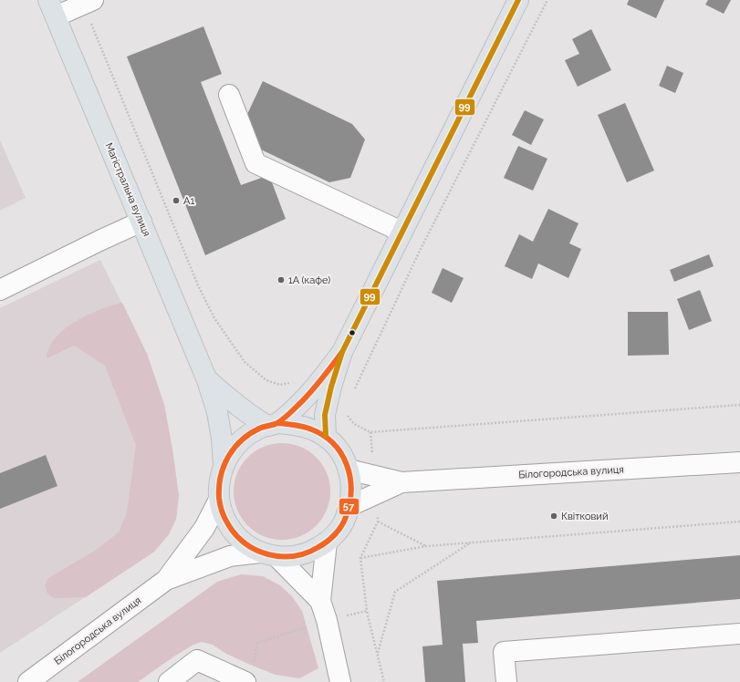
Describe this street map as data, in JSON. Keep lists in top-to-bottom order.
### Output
{
  "streets": {
    "main road": ["Магістральна вулиця"],
    "street": ["Білогородська вулиця"]
  },
  "places": ["А1", "1А (кафе)", "Квітковий"],
  "lines": ["transit line 99", "transit line 57"]
}
